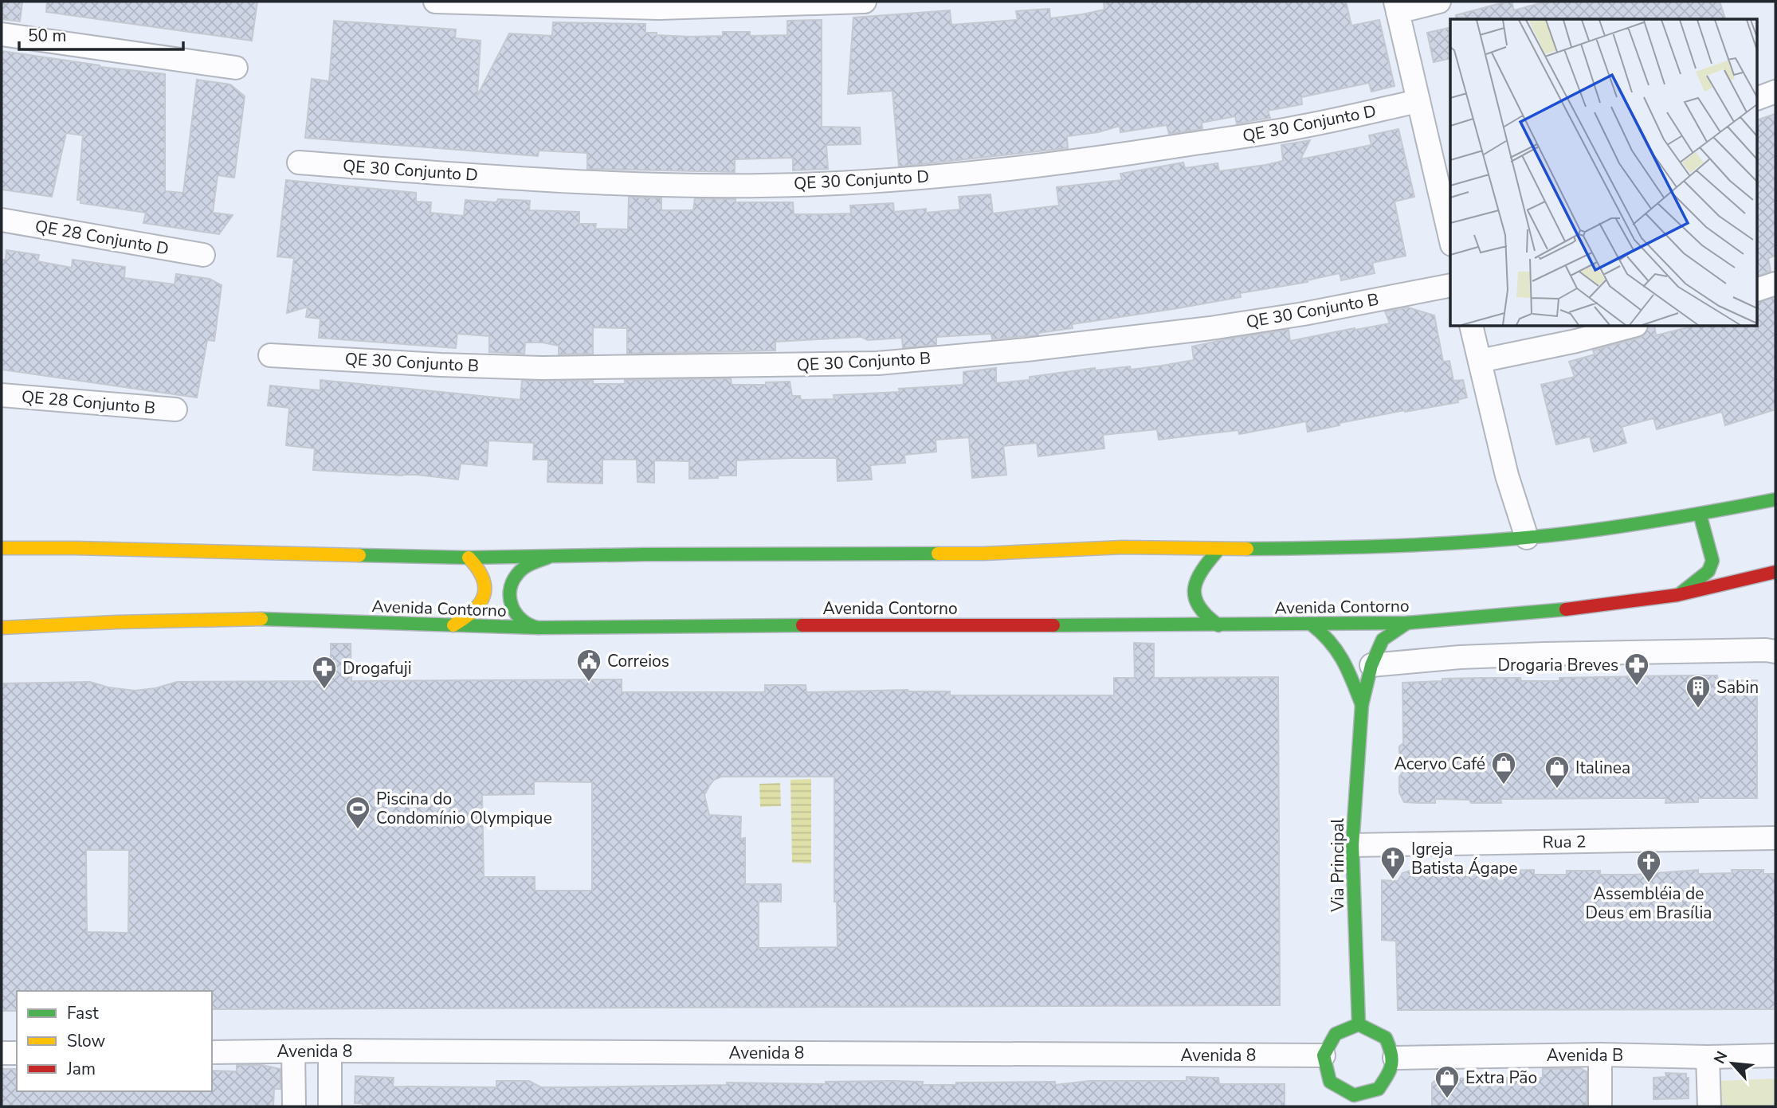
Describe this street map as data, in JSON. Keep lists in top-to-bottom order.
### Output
{
  "streets": {
    "main road": ["Avenida Contorno", "Via Principal"],
    "street": [
      "QE 30 Conjunto D",
      "QE 28 Conjunto D",
      "QE 30 Conjunto B",
      "QE 28 Conjunto B",
      "Rua 2",
      "Avenida 8",
      "Avenida B"
    ]
  },
  "crossings": [
    ["Avenida Contorno", "Via Principal"],
    ["Rua 2", "Via Principal"],
    ["Via Principal", "Avenida 8"],
    ["Via Principal", "Avenida B"],
    ["Avenida 8", "Avenida B"]
  ],
  "places": {
    "public building": ["Correios"],
    "pharmacy": ["Drogaria Breves", "Drogafuji"],
    "building": ["Sabin"],
    "shop": ["Acervo Café", "Italinea", "Extra Pão"],
    "sports": ["Piscina do Condomínio Olympique"],
    "church": ["Igreja Batista Ágape", "Assembléia de Deus em Brasília"]
  },
  "legend": ["Fast", "Slow", "Jam"],
  "scale_bar": "50 m",
  "north": "top left"
}
